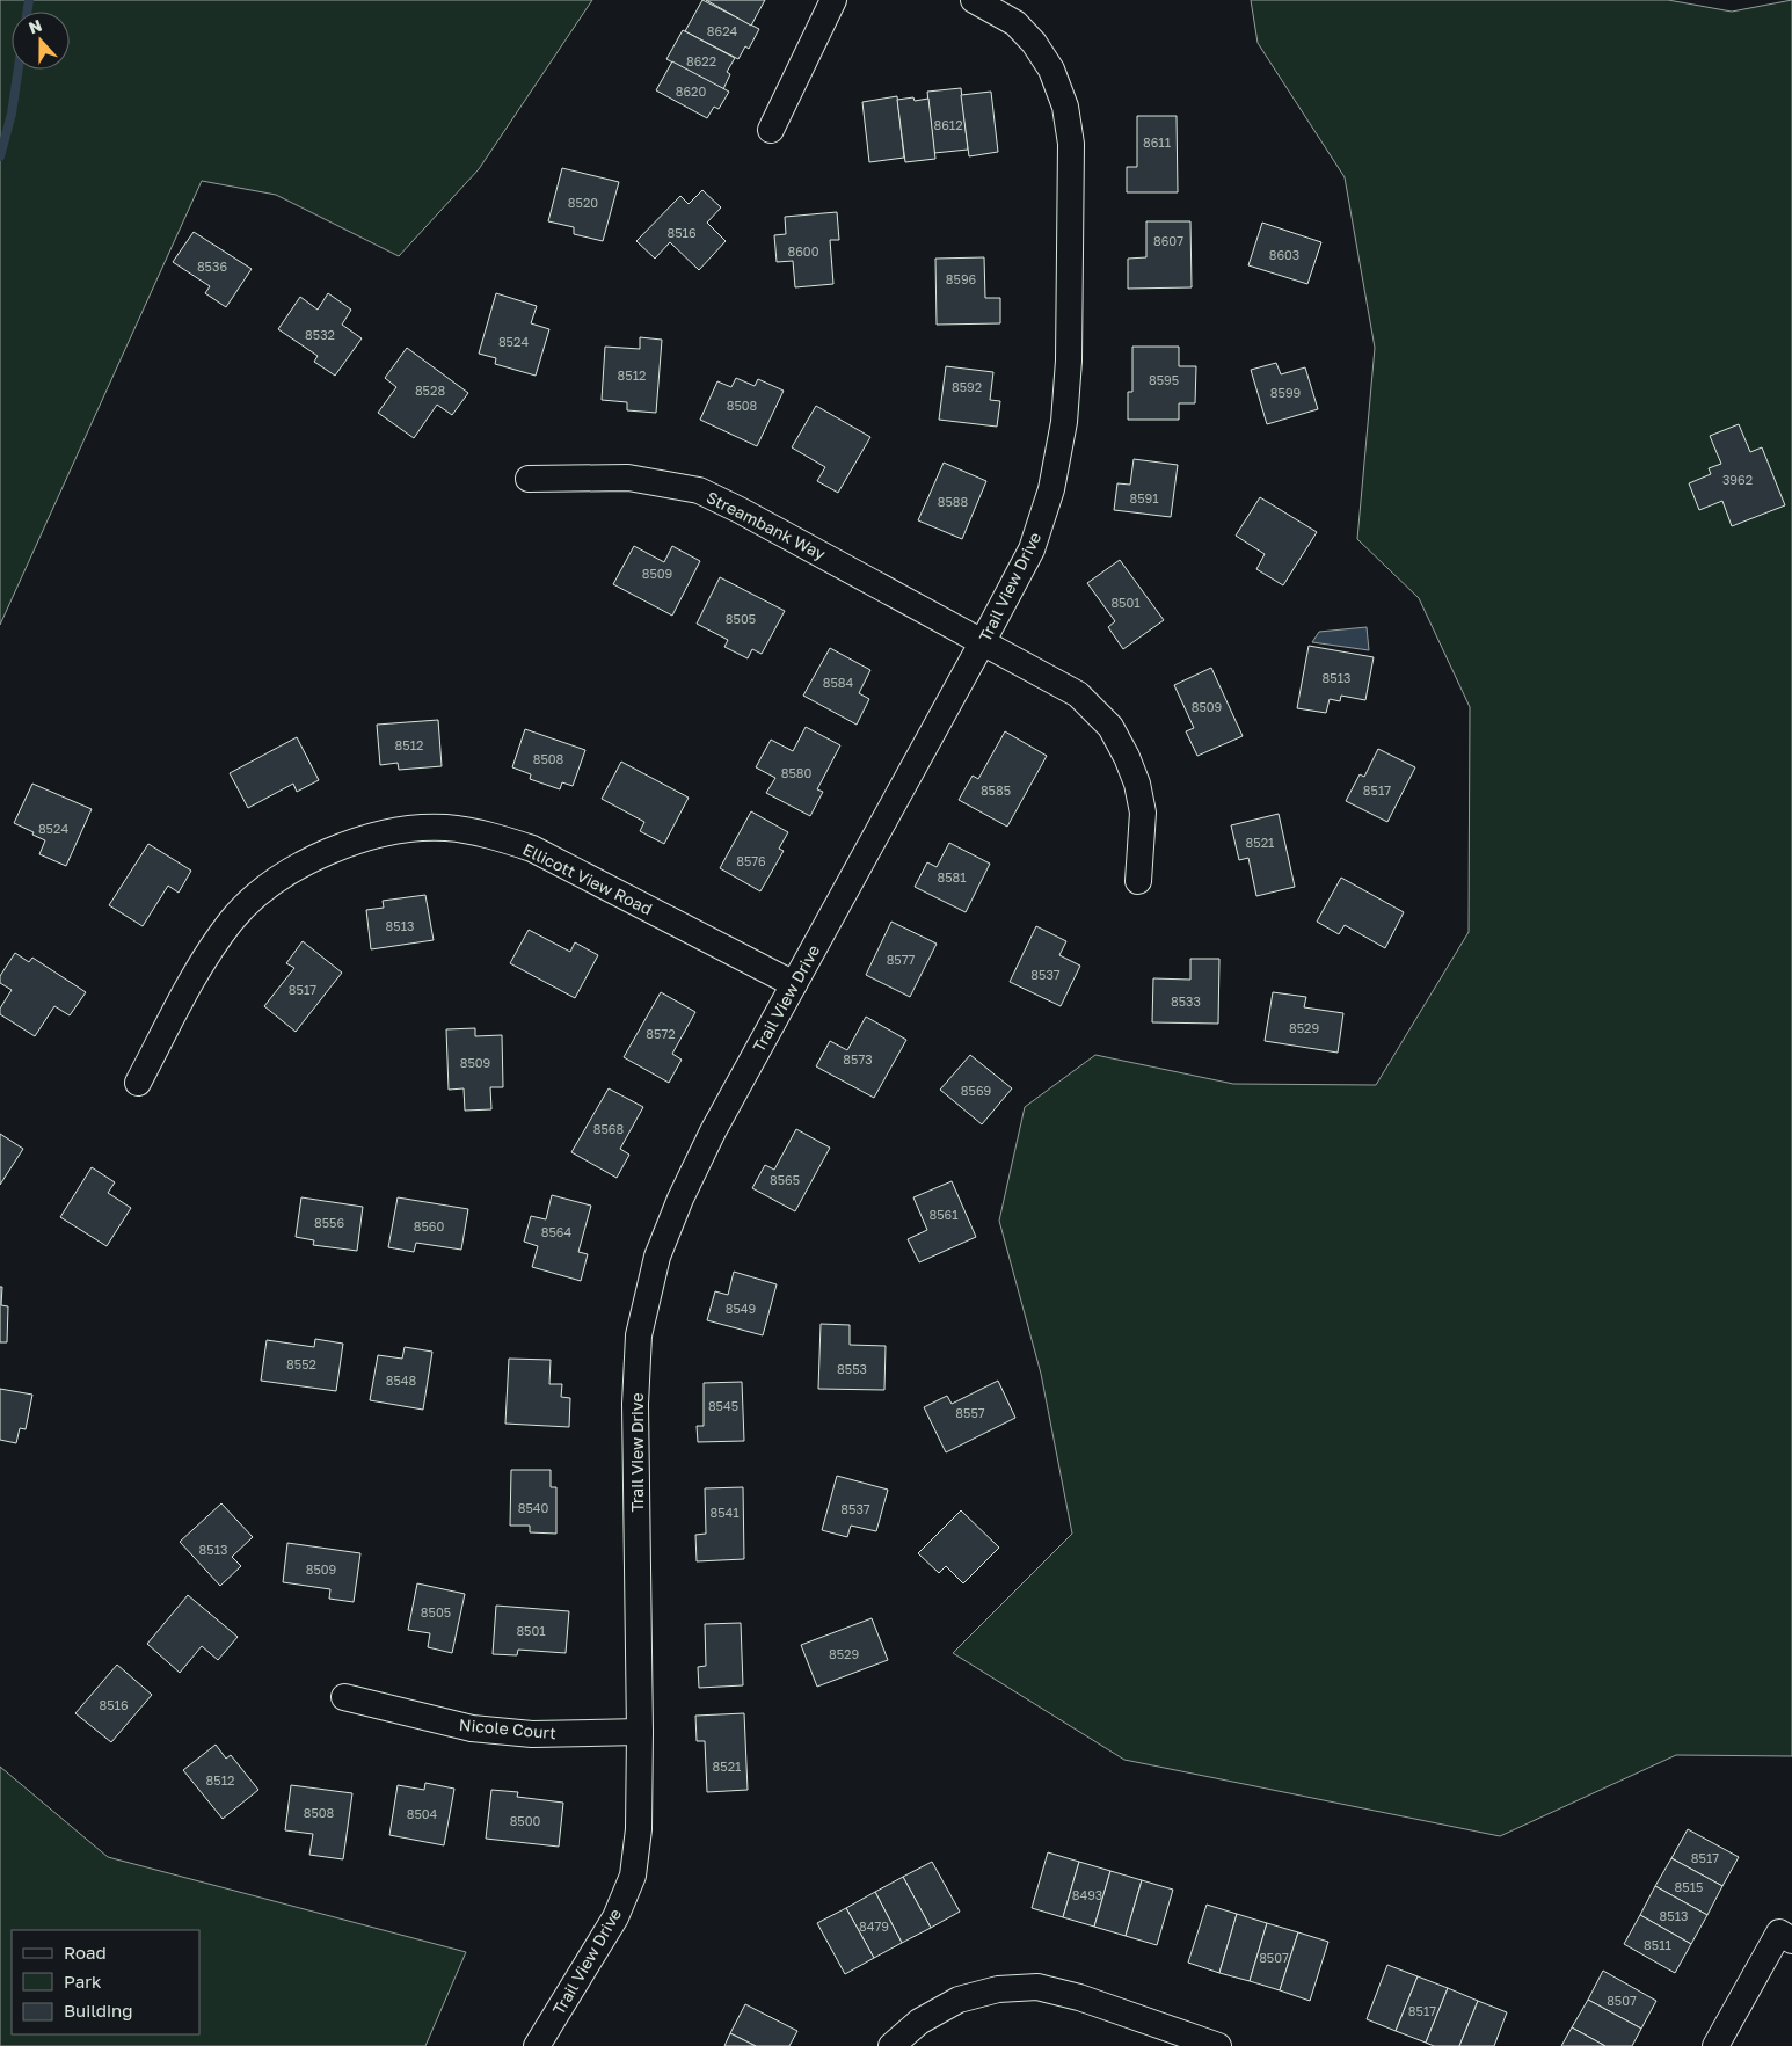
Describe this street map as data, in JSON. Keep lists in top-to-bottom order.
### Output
{
  "streets": {
    "street": [
      "Streambank Way",
      "Trail View Drive",
      "Ellicott View Road",
      "Nicole Court"
    ]
  },
  "crossings": [
    ["Streambank Way", "Trail View Drive"],
    ["Trail View Drive", "Ellicott View Road"],
    ["Trail View Drive", "Nicole Court"]
  ],
  "house_numbers": [
    "8624",
    "8622",
    "8620",
    "8612",
    "8611",
    "8520",
    "8516",
    "8607",
    "8600",
    "8603",
    "8536",
    "8596",
    "8532",
    "8524",
    "8512",
    "8595",
    "8592",
    "8528",
    "8599",
    "8508",
    "3962",
    "8591",
    "8588",
    "8509",
    "8501",
    "8505",
    "8513",
    "8584",
    "8509",
    "8512",
    "8508",
    "8580",
    "8585",
    "8517",
    "8524",
    "8521",
    "8576",
    "8581",
    "8513",
    "8577",
    "8537",
    "8517",
    "8533",
    "8529",
    "8572",
    "8573",
    "8509",
    "8569",
    "8568",
    "8565",
    "8561",
    "8556",
    "8560",
    "8564",
    "8549",
    "8552",
    "8553",
    "8548",
    "8545",
    "8557",
    "8540",
    "8537",
    "8541",
    "8513",
    "8509",
    "8505",
    "8501",
    "8529",
    "8516",
    "8521",
    "8512",
    "8508",
    "8504",
    "8500",
    "8517",
    "8515",
    "8493",
    "8513",
    "8479",
    "8511",
    "8507",
    "8507",
    "8517"
  ],
  "legend": ["Road", "Park", "Building"],
  "north": "top"
}
